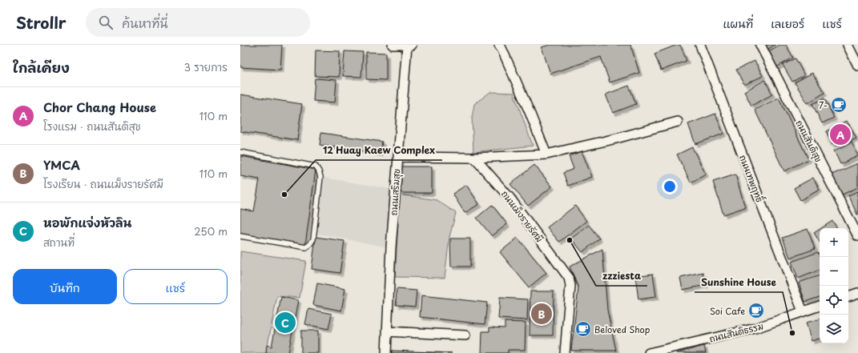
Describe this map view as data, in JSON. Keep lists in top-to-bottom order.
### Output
{
  "streets": {
    "street": [
      "ถนนสันติสุข",
      "ถนนเทพฤทธิ์",
      "ถนนเสริมสุข",
      "ถนนเม็งรายรัศมี",
      "ถนนสันติธรรม"
    ]
  },
  "crossings": [
    ["ถนนเทพฤทธิ์", "ถนนสันติธรรม"]
  ],
  "places": {
    "cafe": ["7-", "Soi Cafe", "Beloved Shop"],
    "other": ["12 Huay Kaew Complex", "zzziesta", "Sunshine House"]
  },
  "page": {
    "header": "Strollr",
    "search": "ค้นหาที่นี่",
    "nav": ["แผนที่", "เลเยอร์", "แชร์"],
    "heading": ["ใกล้เคียง", "3 รายการ"],
    "list": [
      {
        "mark": "A",
        "name": "Chor Chang House",
        "note": "โรงแรม · ถนนสันติสุข",
        "value": "110 m"
      },
      {
        "mark": "B",
        "name": "YMCA",
        "note": "โรงเรียน · ถนนเม็งรายรัศมี",
        "value": "110 m"
      },
      {
        "mark": "C",
        "name": "หอพักแจ่งหัวลิน",
        "note": "สถานที่",
        "value": "250 m"
      }
    ],
    "pins": ["A", "B", "C"],
    "map_buttons": ["+", "−"],
    "buttons": ["บันทึก", "แชร์"]
  }
}
